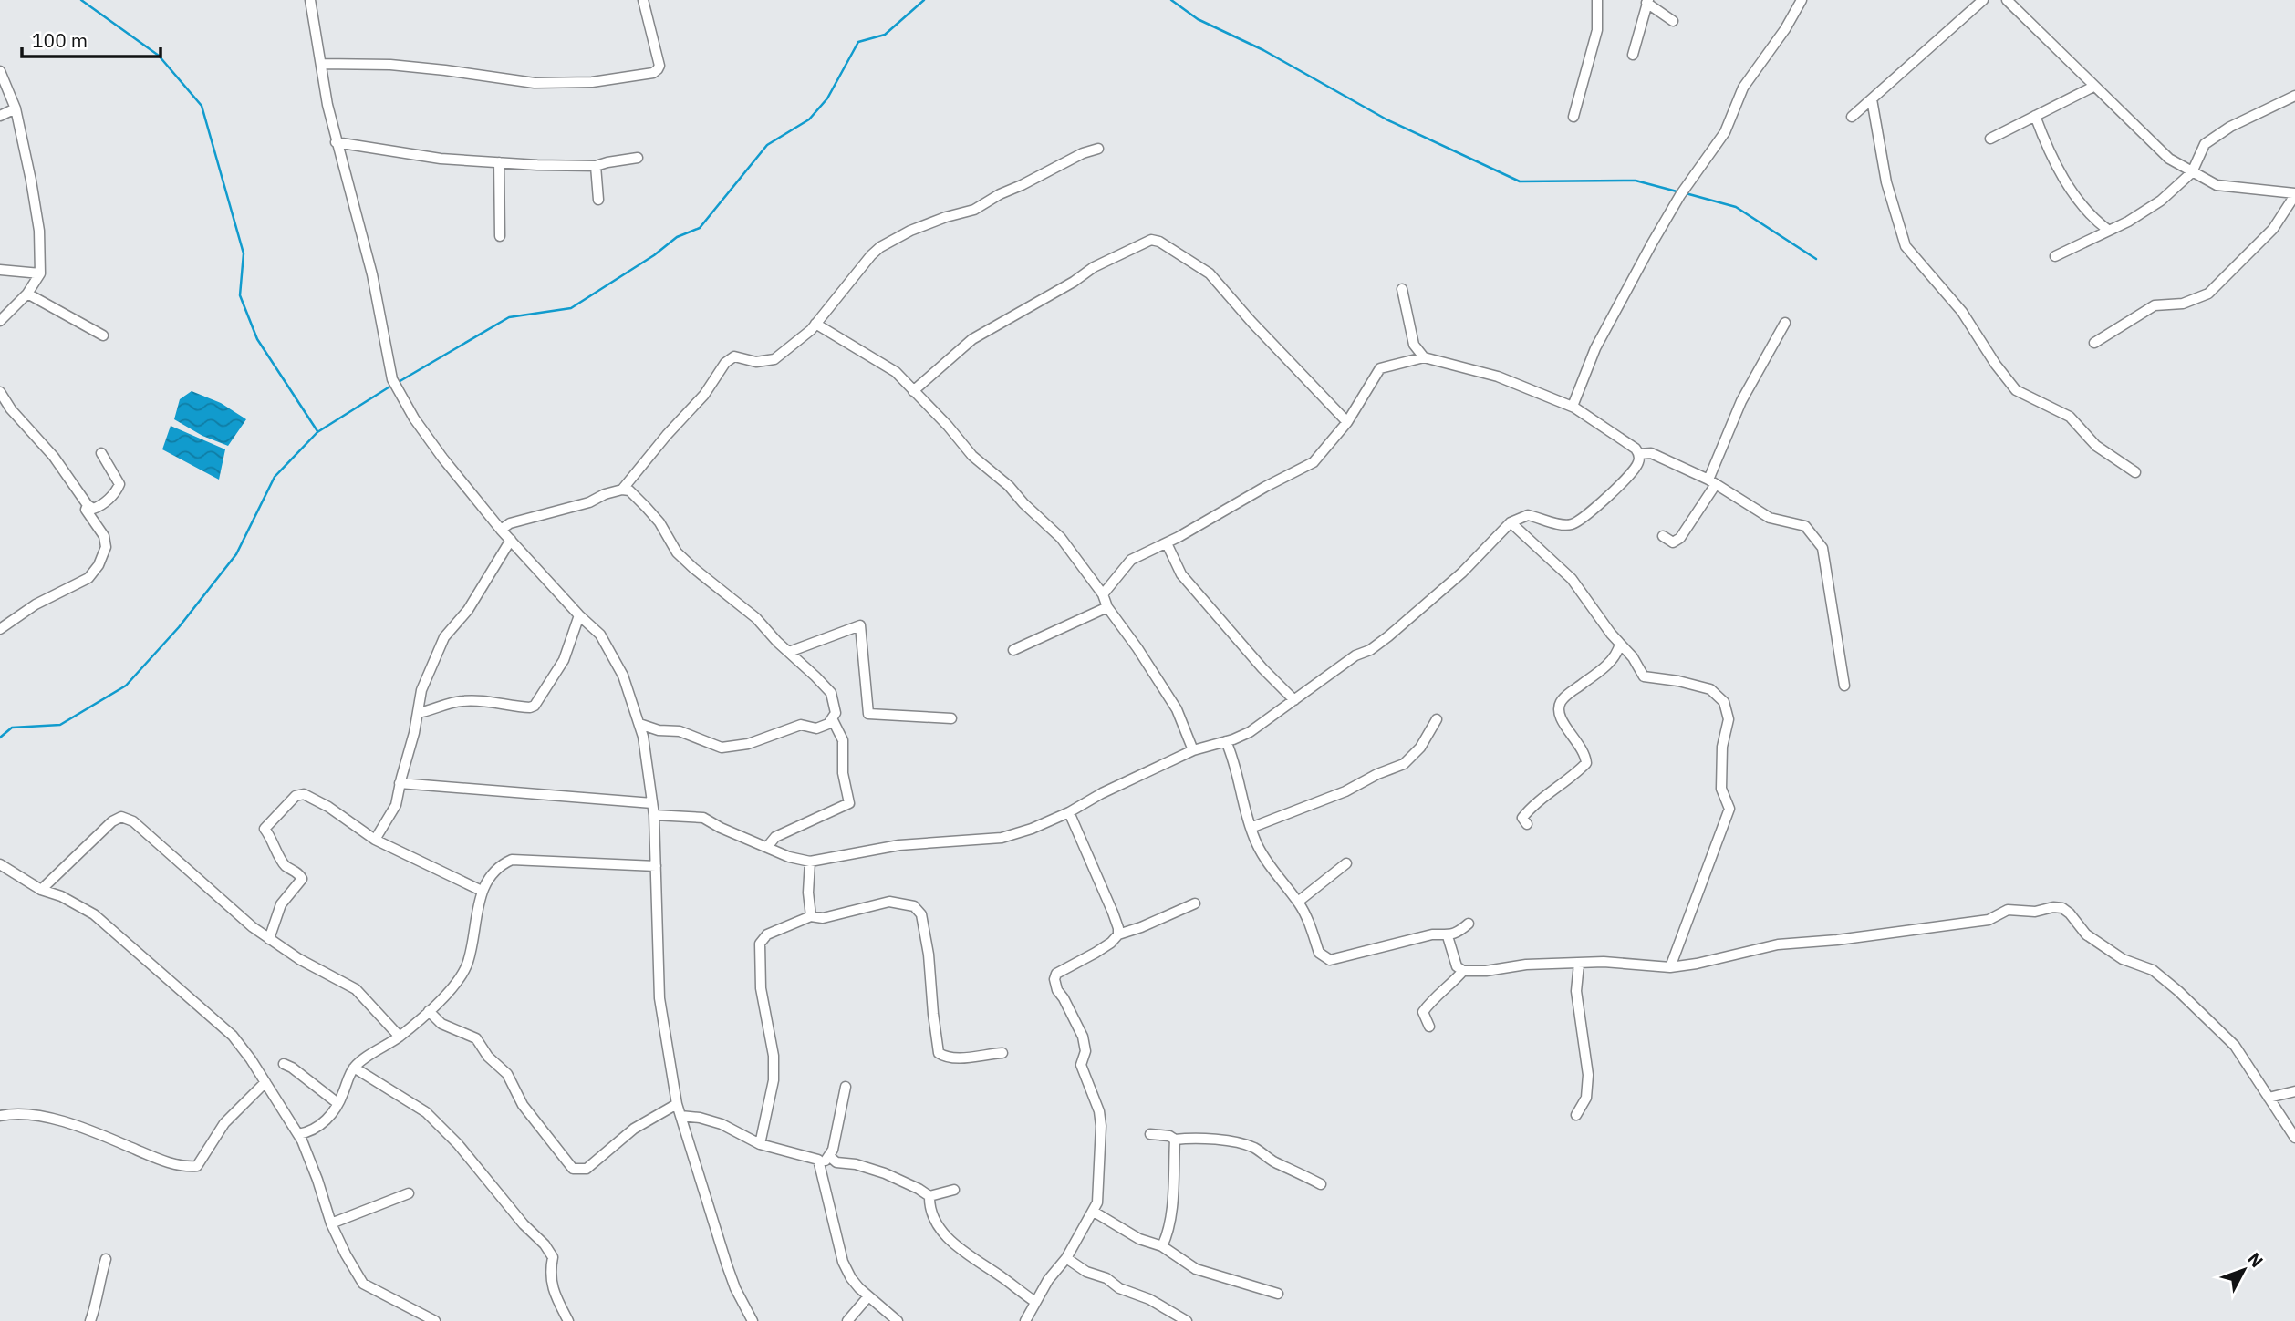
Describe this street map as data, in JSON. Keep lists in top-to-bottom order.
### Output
{
  "scale_bar": "100 m",
  "north": "top right"
}
